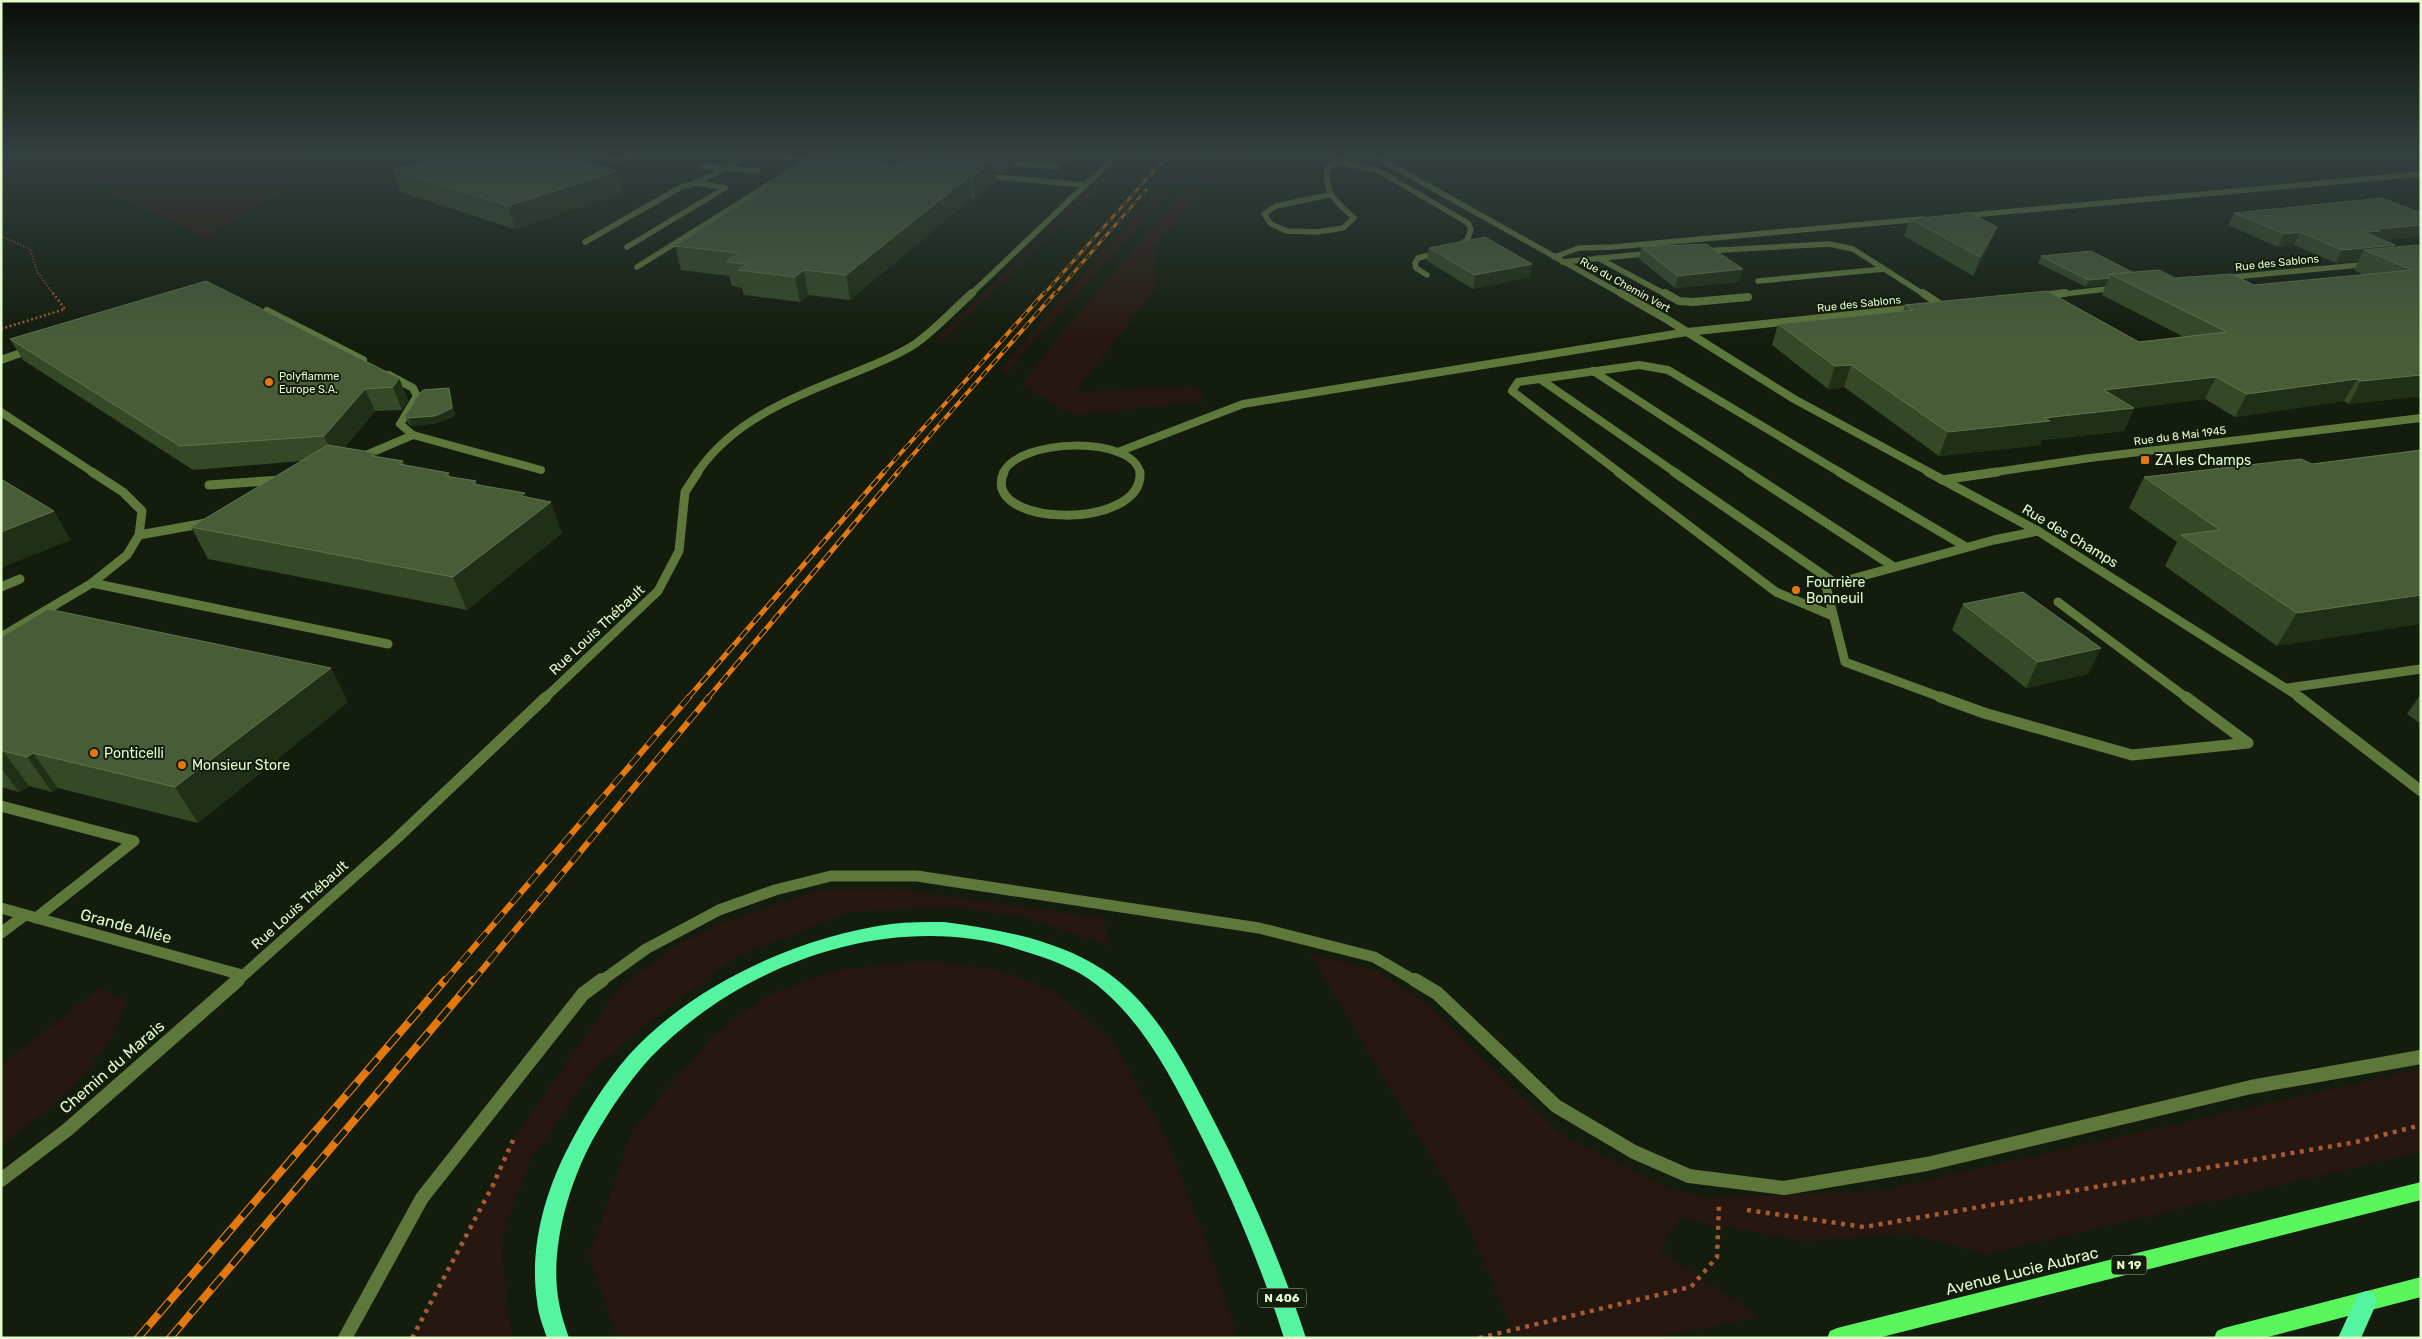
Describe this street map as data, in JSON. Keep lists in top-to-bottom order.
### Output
{
  "streets": {
    "highway": ["N 406"],
    "main road": ["N 19", "Avenue Lucie Aubrac"],
    "street": [
      "Rue des Sablons",
      "Rue du Chemin Vert",
      "Rue du 8 Mai 1945",
      "Rue des Champs",
      "Rue Louis Thébault",
      "Grande Allée",
      "Chemin du Marais"
    ]
  },
  "crossings": [
    ["Rue des Sablons", "Rue du Chemin Vert"],
    ["Rue des Sablons", "Rue des Champs"],
    ["Rue du Chemin Vert", "Rue des Champs"],
    ["Rue du 8 Mai 1945", "Rue des Champs"],
    ["Rue Louis Thébault", "Grande Allée"],
    ["Rue Louis Thébault", "Chemin du Marais"],
    ["Grande Allée", "Chemin du Marais"]
  ],
  "places": {
    "other": [
      "Polyflamme Europe S.A.",
      "Fourrière Bonneuil",
      "Ponticelli",
      "Monsieur Store"
    ],
    "transit": ["ZA les Champs"]
  }
}
